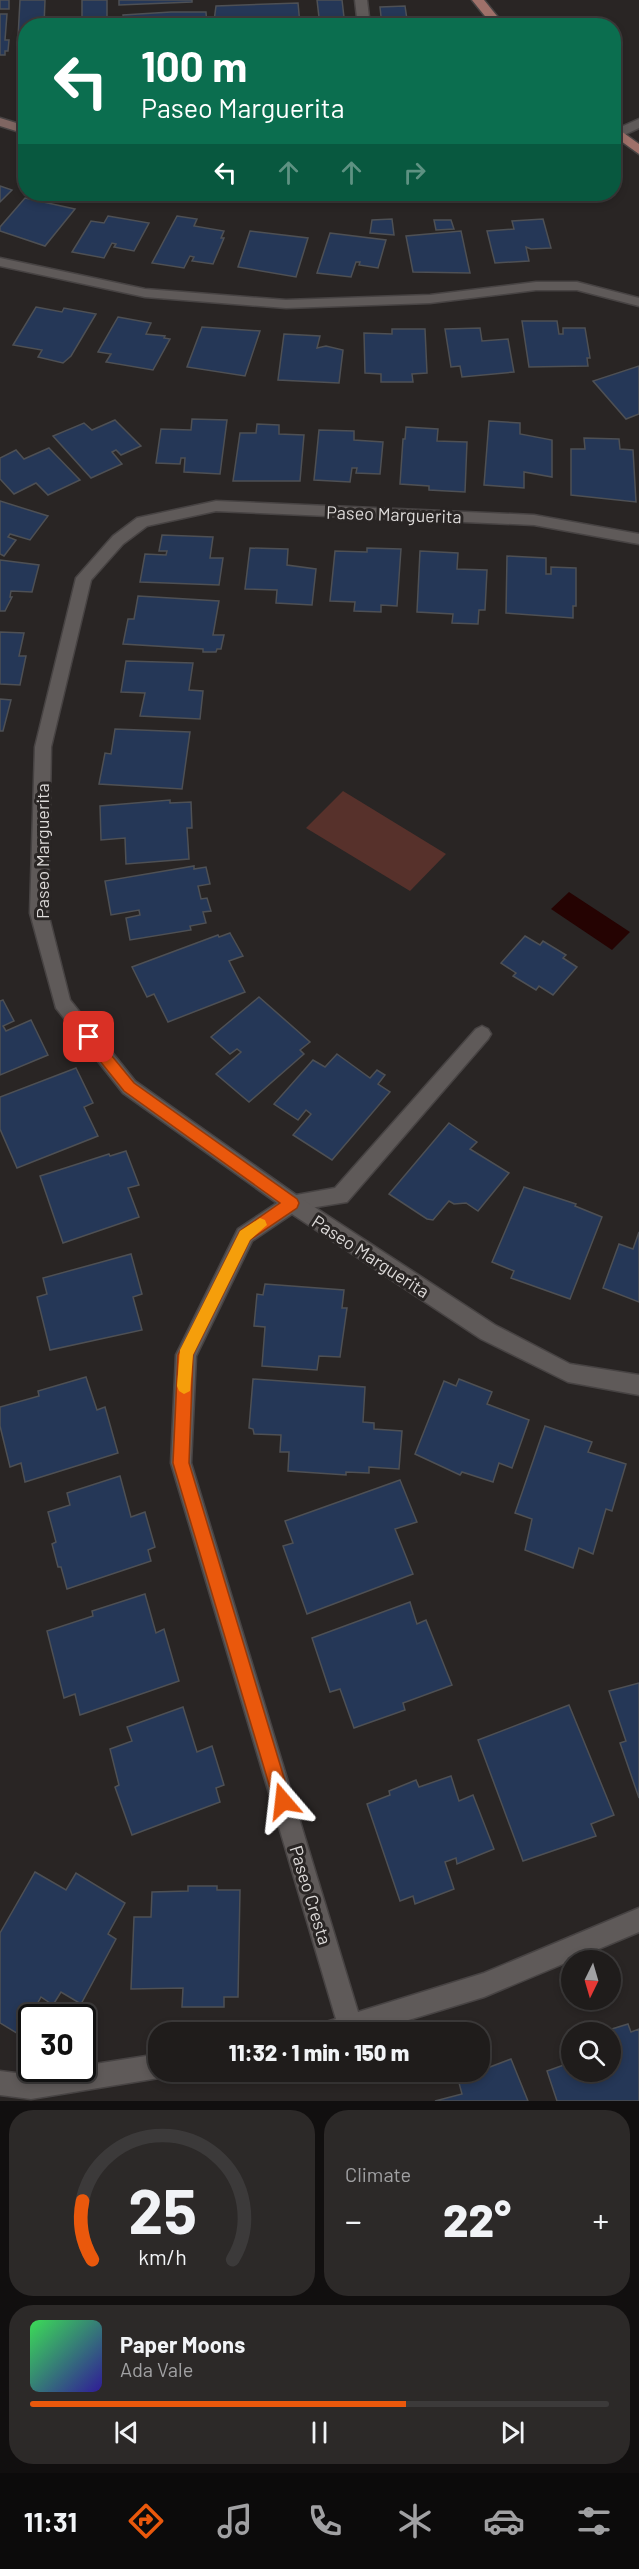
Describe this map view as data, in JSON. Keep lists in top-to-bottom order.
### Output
{
  "streets": {
    "street": ["Paseo Marguerita", "Paseo Cresta"]
  },
  "crossings": [
    ["Paseo Marguerita", "Paseo Cresta"]
  ],
  "north": "bottom",
  "page": {
    "turn": ["100 m", "Paseo Marguerita"],
    "limit": "30",
    "trip": "11:32 · 1 min · 150 m",
    "tile": "Climate",
    "heat": ["−", "22°", "+"],
    "song": ["Paper Moons", "Ada Vale"],
    "tabs": "11:31",
    "gauge": ["25", "km/h"]
  }
}
